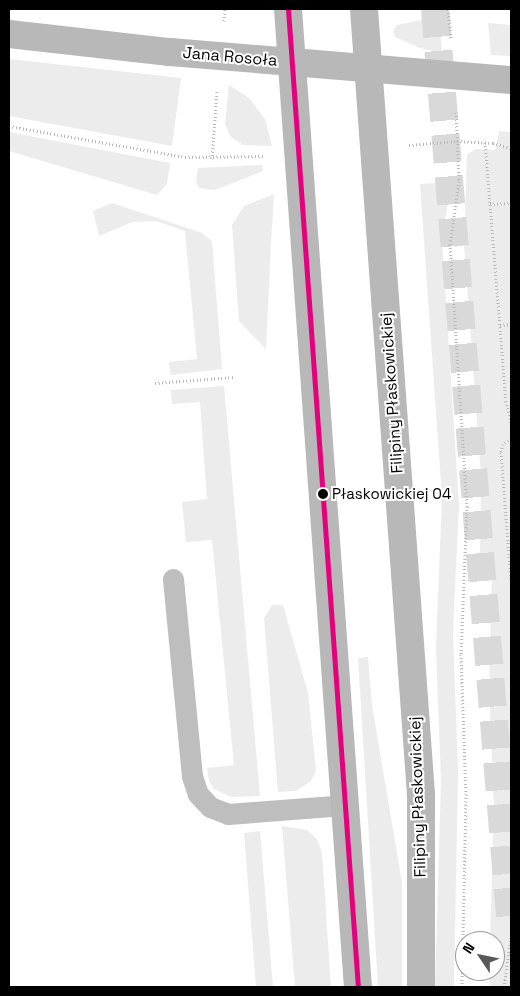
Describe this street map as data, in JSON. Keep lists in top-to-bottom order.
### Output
{
  "streets": {
    "main road": ["Jana Rosoła", "Filipiny Płaskowickiej"]
  },
  "crossings": [
    ["Jana Rosoła", "Filipiny Płaskowickiej"]
  ],
  "places": ["Płaskowickiej 04"],
  "north": "top left"
}
